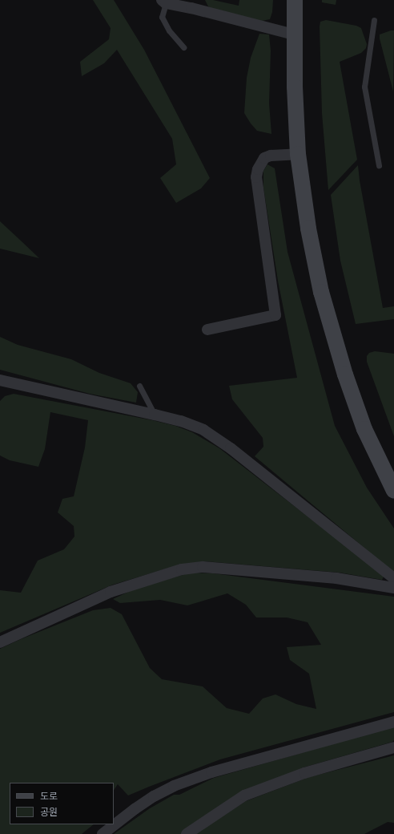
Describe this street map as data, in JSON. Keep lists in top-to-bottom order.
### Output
{
  "legend": ["도로", "공원"]
}
